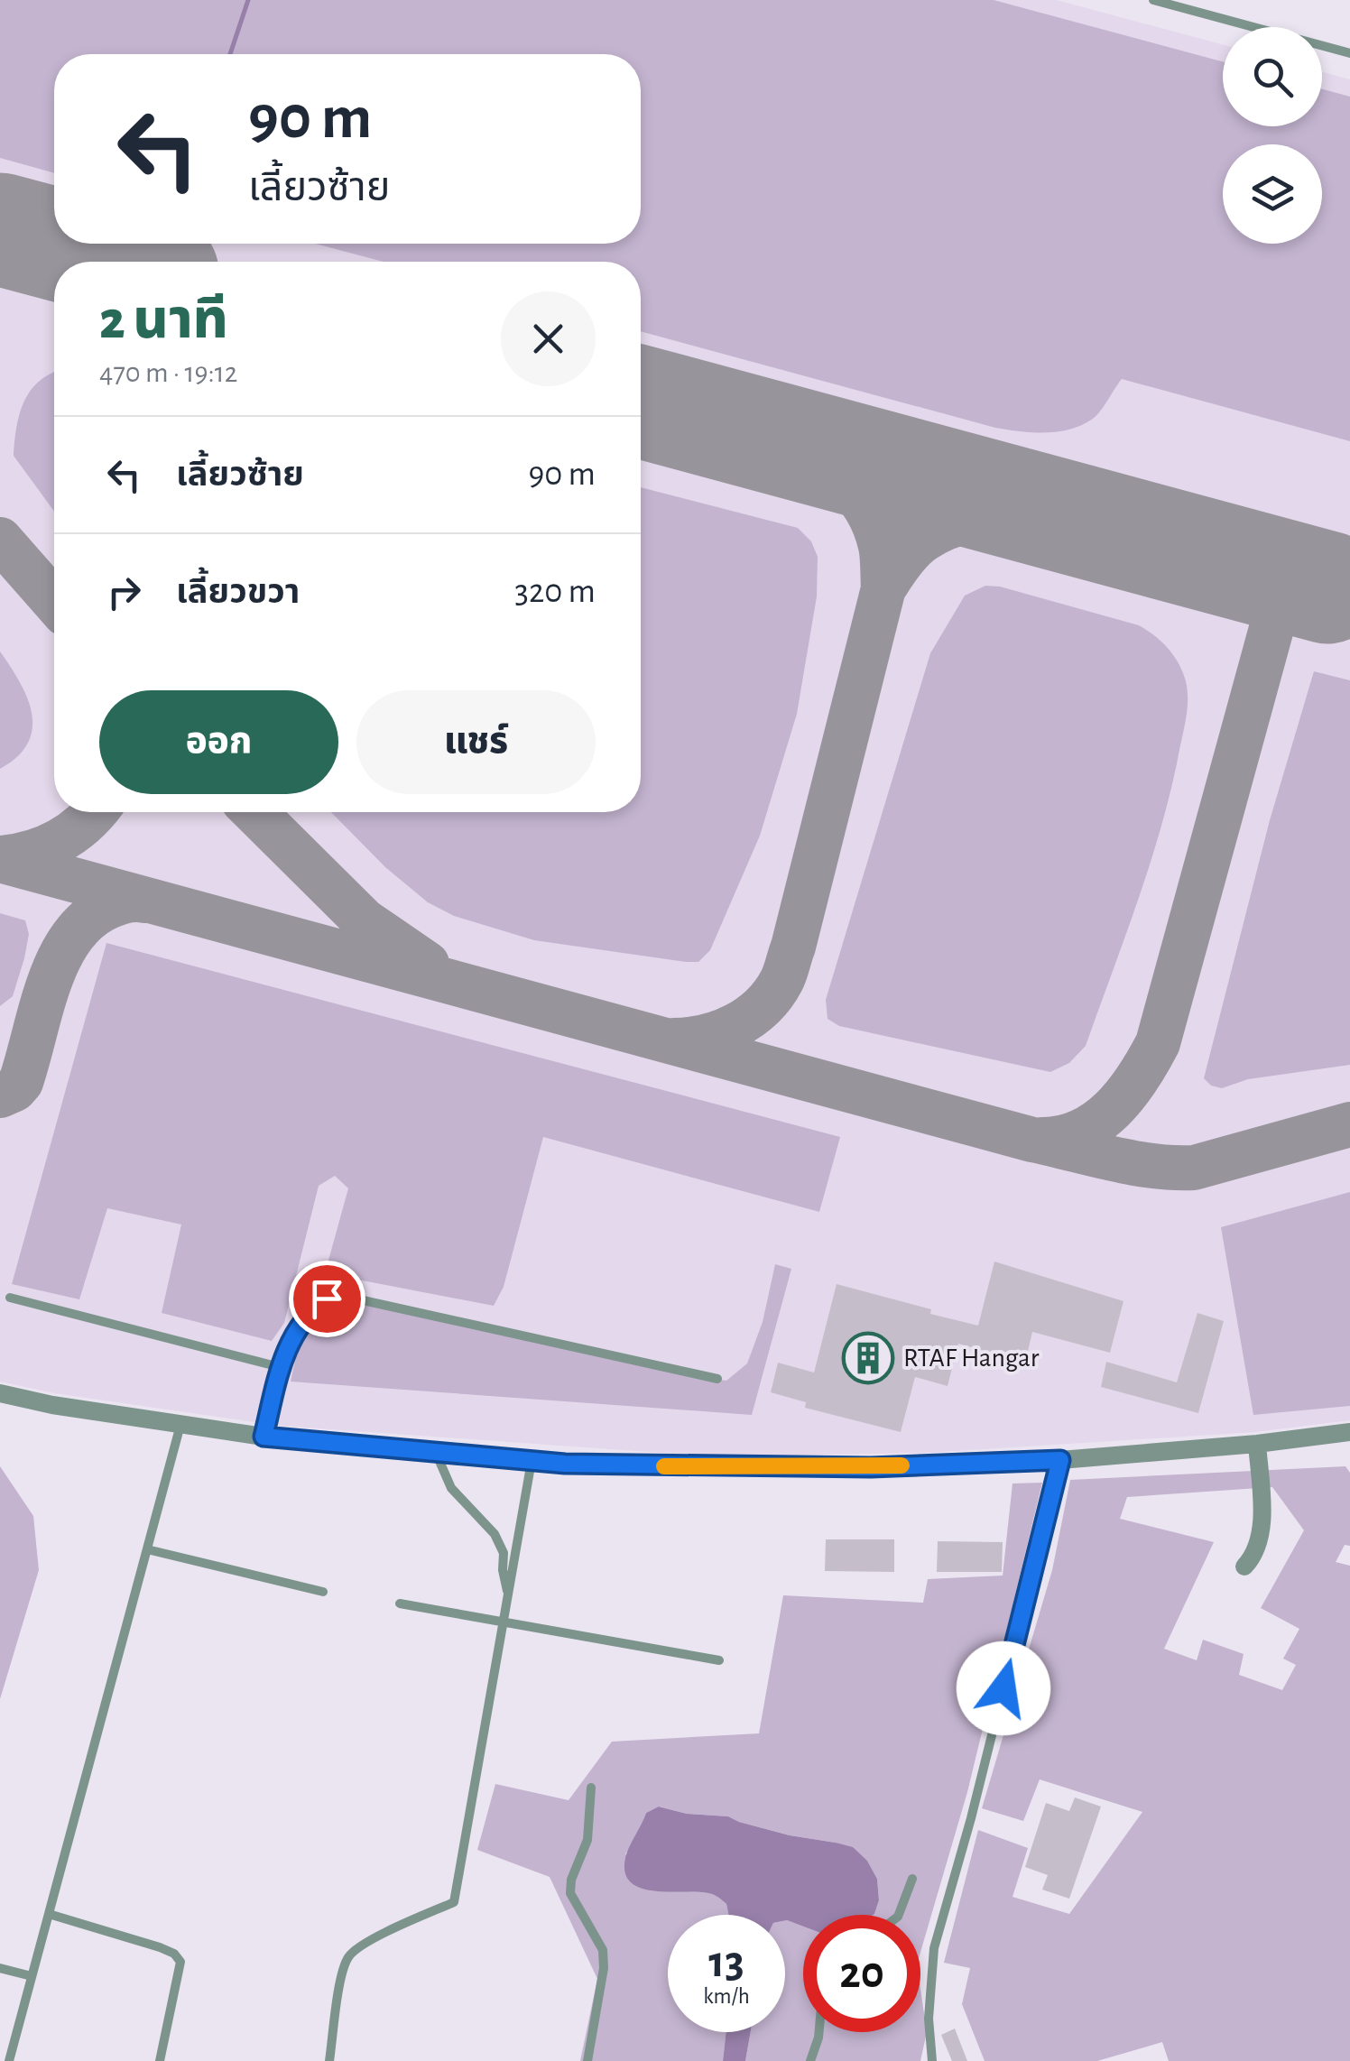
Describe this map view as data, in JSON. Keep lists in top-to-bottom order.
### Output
{
  "places": {
    "building": ["RTAF Hangar"]
  },
  "page": {
    "turn": ["90 m", "เลี้ยวซ้าย"],
    "heading": ["2 นาที", "470 m · 19:12"],
    "list": [
      {
        "name": "เลี้ยวซ้าย",
        "value": "90 m"
      },
      {
        "name": "เลี้ยวขวา",
        "value": "320 m"
      }
    ],
    "buttons": ["ออก", "แชร์"],
    "speed": "13 km/h",
    "limit": "20"
  }
}
